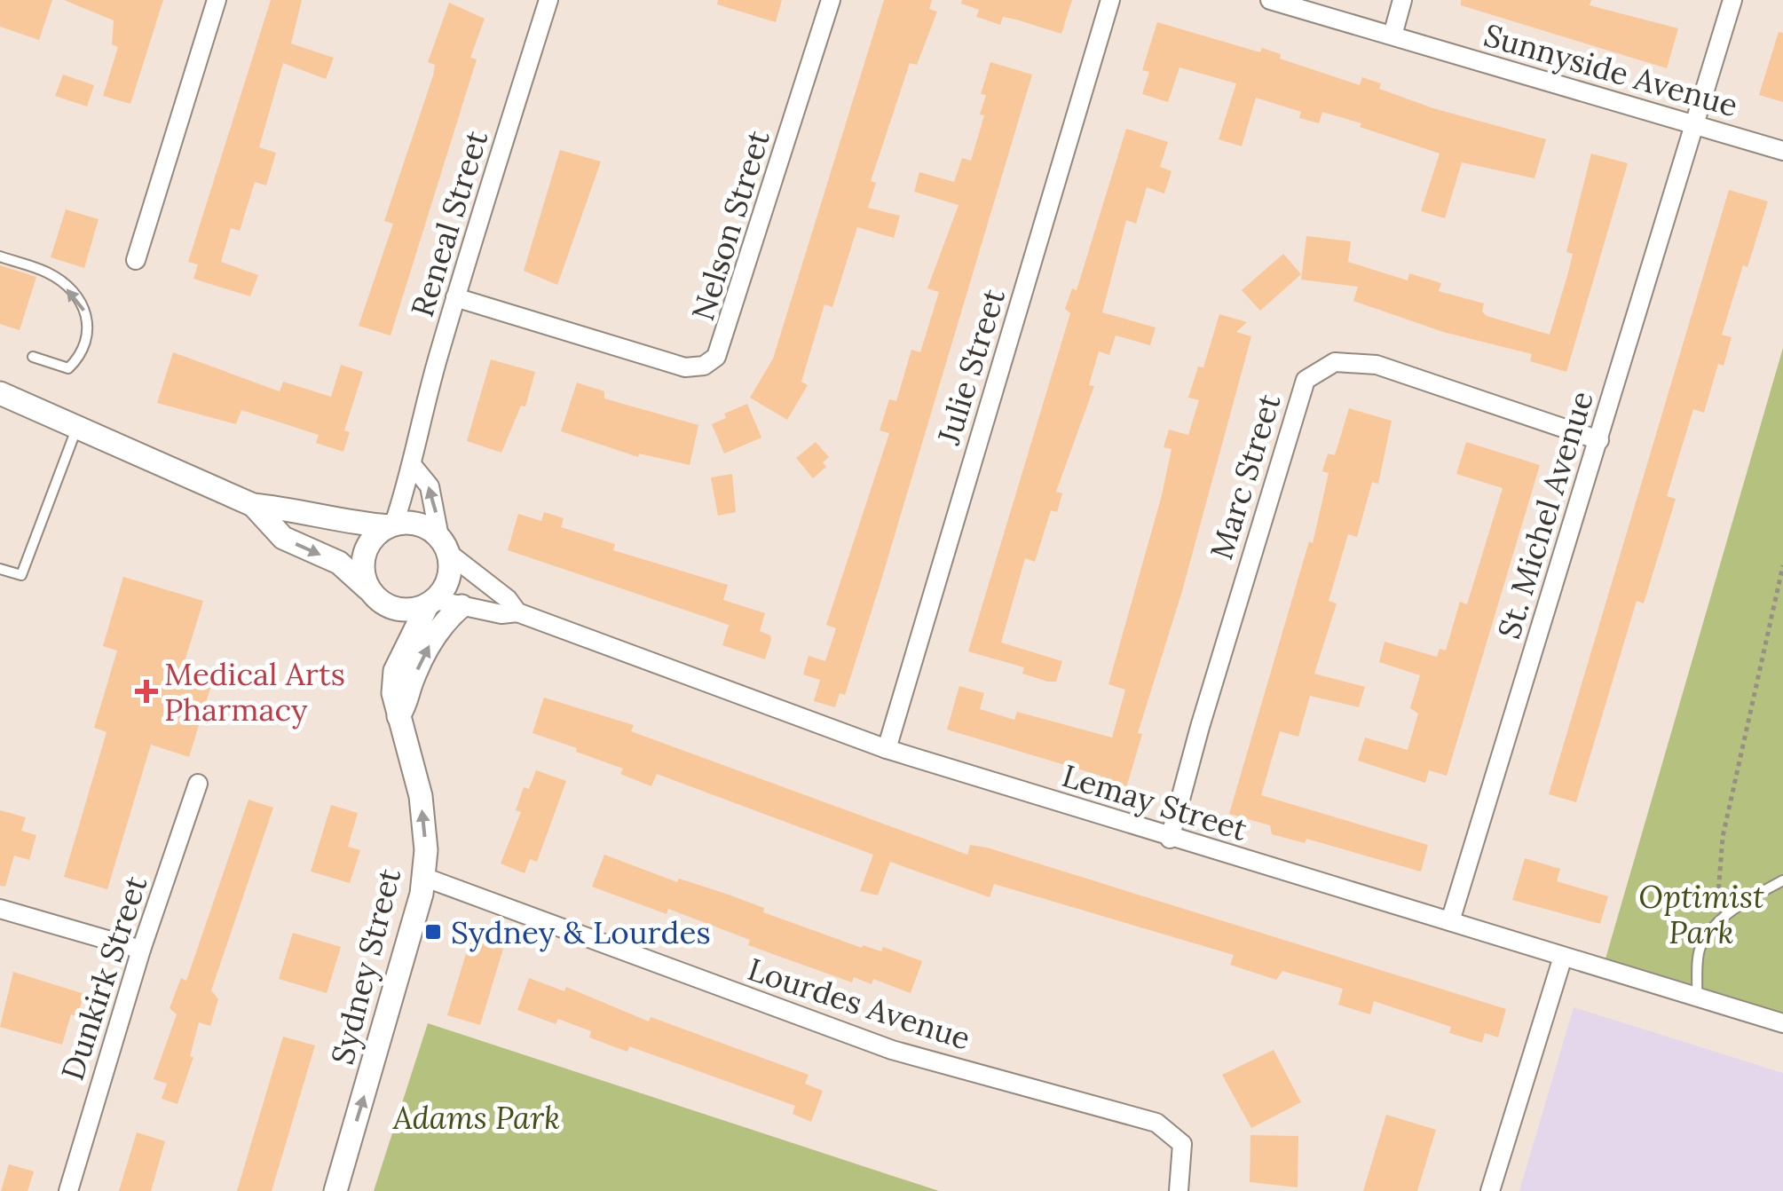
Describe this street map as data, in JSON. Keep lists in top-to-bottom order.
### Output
{
  "streets": {
    "street": [
      "Sunnyside Avenue",
      "Reneal Street",
      "Nelson Street",
      "Julie Street",
      "Marc Street",
      "St. Michel Avenue",
      "Lemay Street",
      "Sydney Street",
      "Dunkirk Street",
      "Lourdes Avenue"
    ]
  },
  "crossings": [
    ["Sunnyside Avenue", "St. Michel Avenue"],
    ["Reneal Street", "Nelson Street"],
    ["Reneal Street", "Lemay Street"],
    ["Reneal Street", "Sydney Street"],
    ["Julie Street", "Lemay Street"],
    ["Marc Street", "St. Michel Avenue"],
    ["Marc Street", "Lemay Street"],
    ["St. Michel Avenue", "Lemay Street"],
    ["Lemay Street", "Sydney Street"],
    ["Sydney Street", "Lourdes Avenue"]
  ],
  "one_way": ["Sydney Street"],
  "parks": ["Optimist Park", "Adams Park"],
  "places": {
    "health": ["Medical Arts Pharmacy"],
    "transit": ["Sydney & Lourdes"]
  }
}
